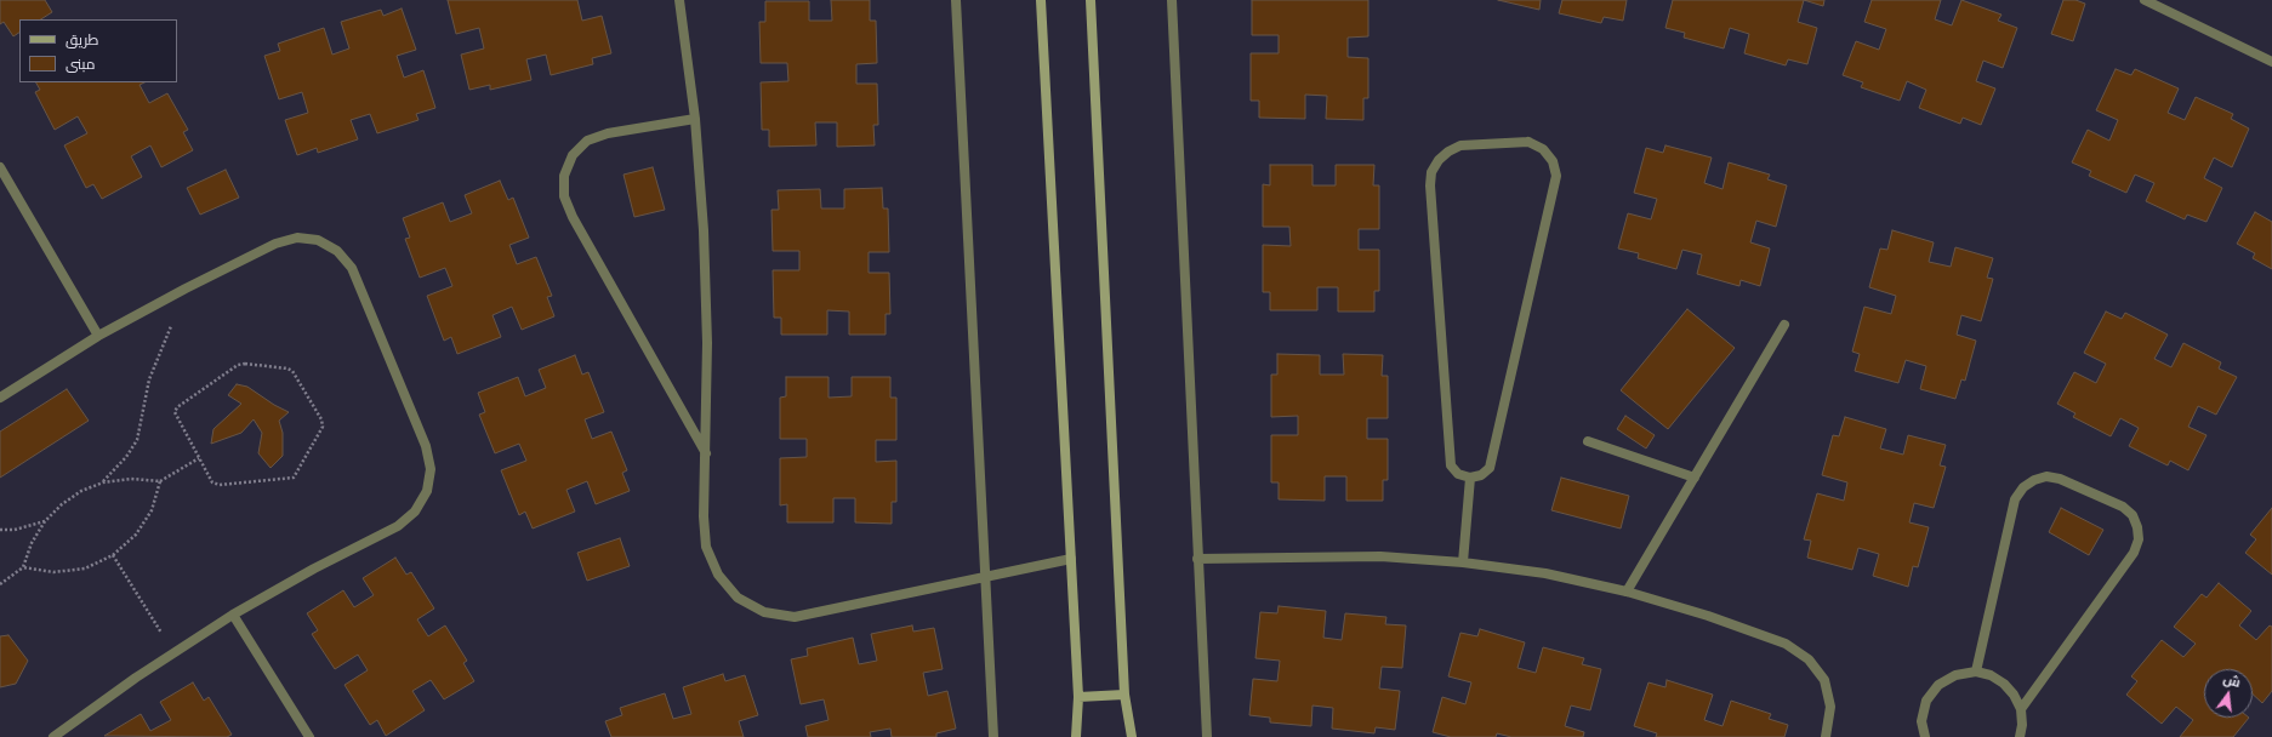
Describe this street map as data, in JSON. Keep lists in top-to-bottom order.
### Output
{
  "legend": ["طريق", "مبنى"],
  "north": "top"
}
